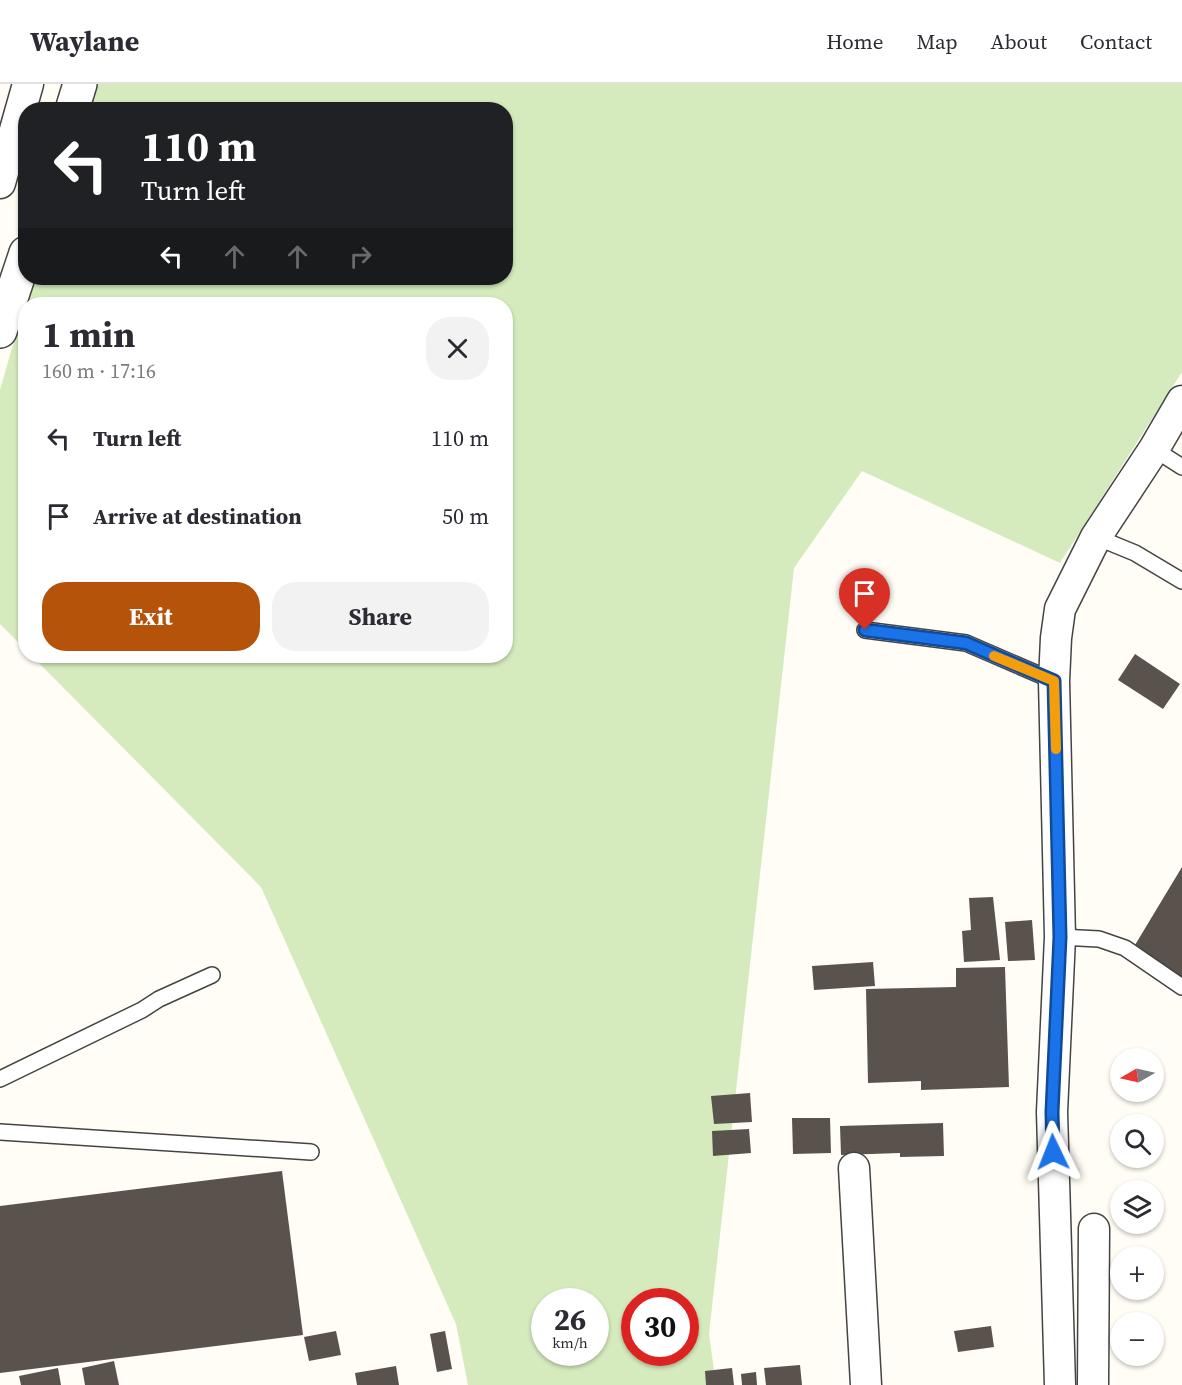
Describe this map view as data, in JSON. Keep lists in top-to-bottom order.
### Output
{
  "north": "left",
  "page": {
    "header": "Waylane",
    "nav": [
      "Home",
      "Map",
      "About",
      "Contact"
    ],
    "turn": ["110 m", "Turn left"],
    "heading": ["1 min", "160 m · 17:16"],
    "list": [
      {
        "name": "Turn left",
        "value": "110 m"
      },
      {
        "name": "Arrive at destination",
        "value": "50 m"
      }
    ],
    "buttons": ["Exit", "Share"],
    "map_buttons": ["+", "−"],
    "speed": "26 km/h",
    "limit": "30"
  }
}
